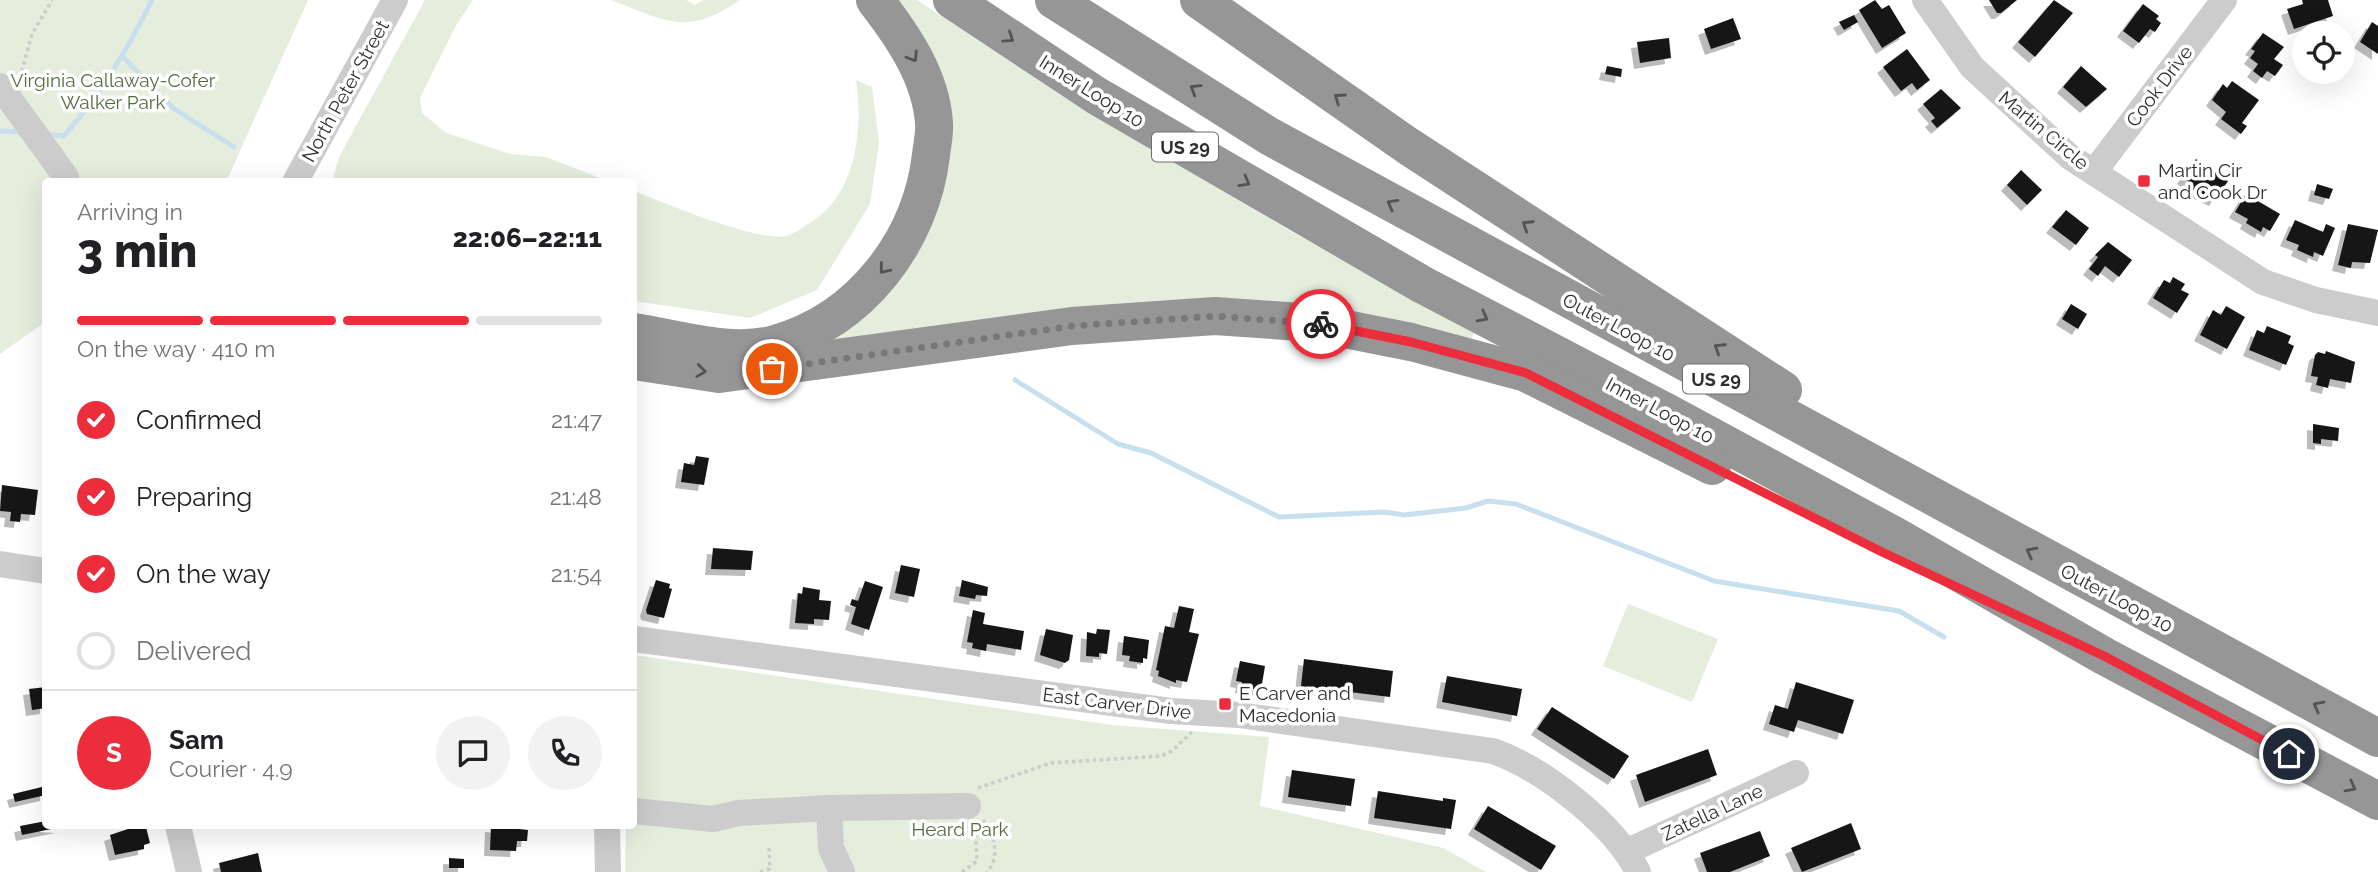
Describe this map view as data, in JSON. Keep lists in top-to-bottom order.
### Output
{
  "streets": {
    "highway": ["Inner Loop 10", "US 29", "Outer Loop 10"],
    "street": [
      "Cook Drive",
      "North Peter Street",
      "Martin Circle",
      "East Carver Drive",
      "Zatella Lane"
    ]
  },
  "crossings": [
    ["Cook Drive", "Martin Circle"],
    ["East Carver Drive", "Zatella Lane"]
  ],
  "parks": ["Virginia Callaway-Cofer Walker Park", "Heard Park"],
  "places": {
    "transit": ["Martin Cir and Cook Dr", "E Carver and Macedonia"]
  },
  "page": {
    "heading": ["3 min", "Arriving in", "22:06–22:11"],
    "panel": ["Sam", "Courier · 4.9"],
    "bar": "On the way · 410 m",
    "list": [
      ["Confirmed", "21:47"],
      ["Preparing", "21:48"],
      ["On the way", "21:54"],
      "Delivered"
    ],
    "round": "S"
  }
}
